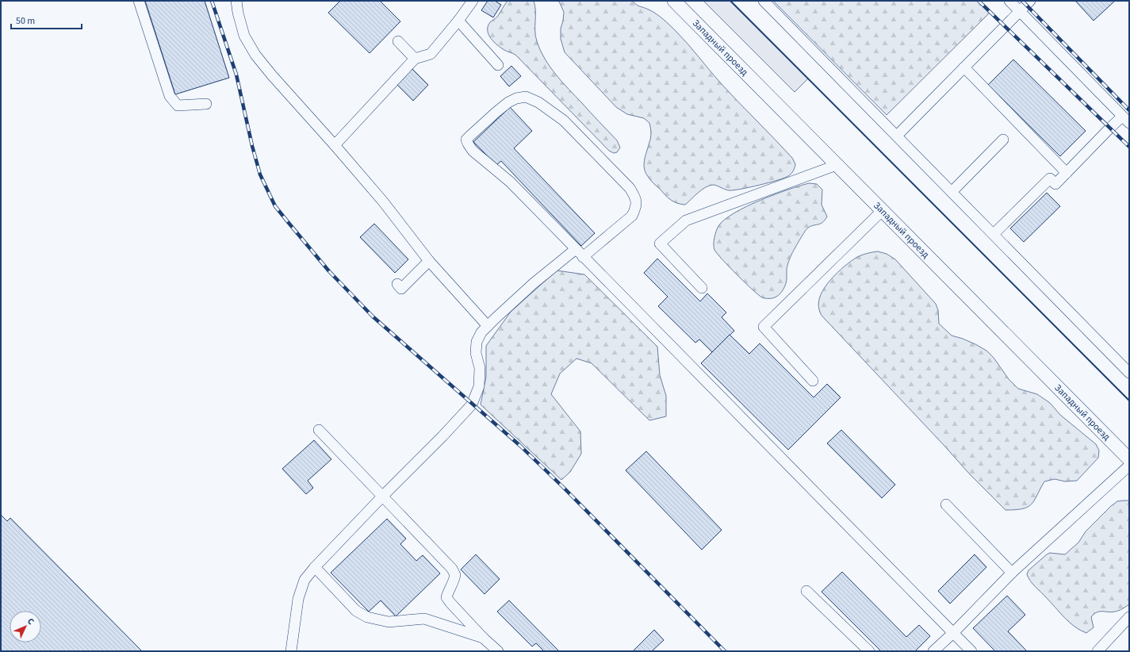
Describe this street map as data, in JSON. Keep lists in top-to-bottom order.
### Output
{
  "streets": {
    "main road": ["Западный проезд"]
  },
  "scale_bar": "50 m",
  "north": "top right"
}
